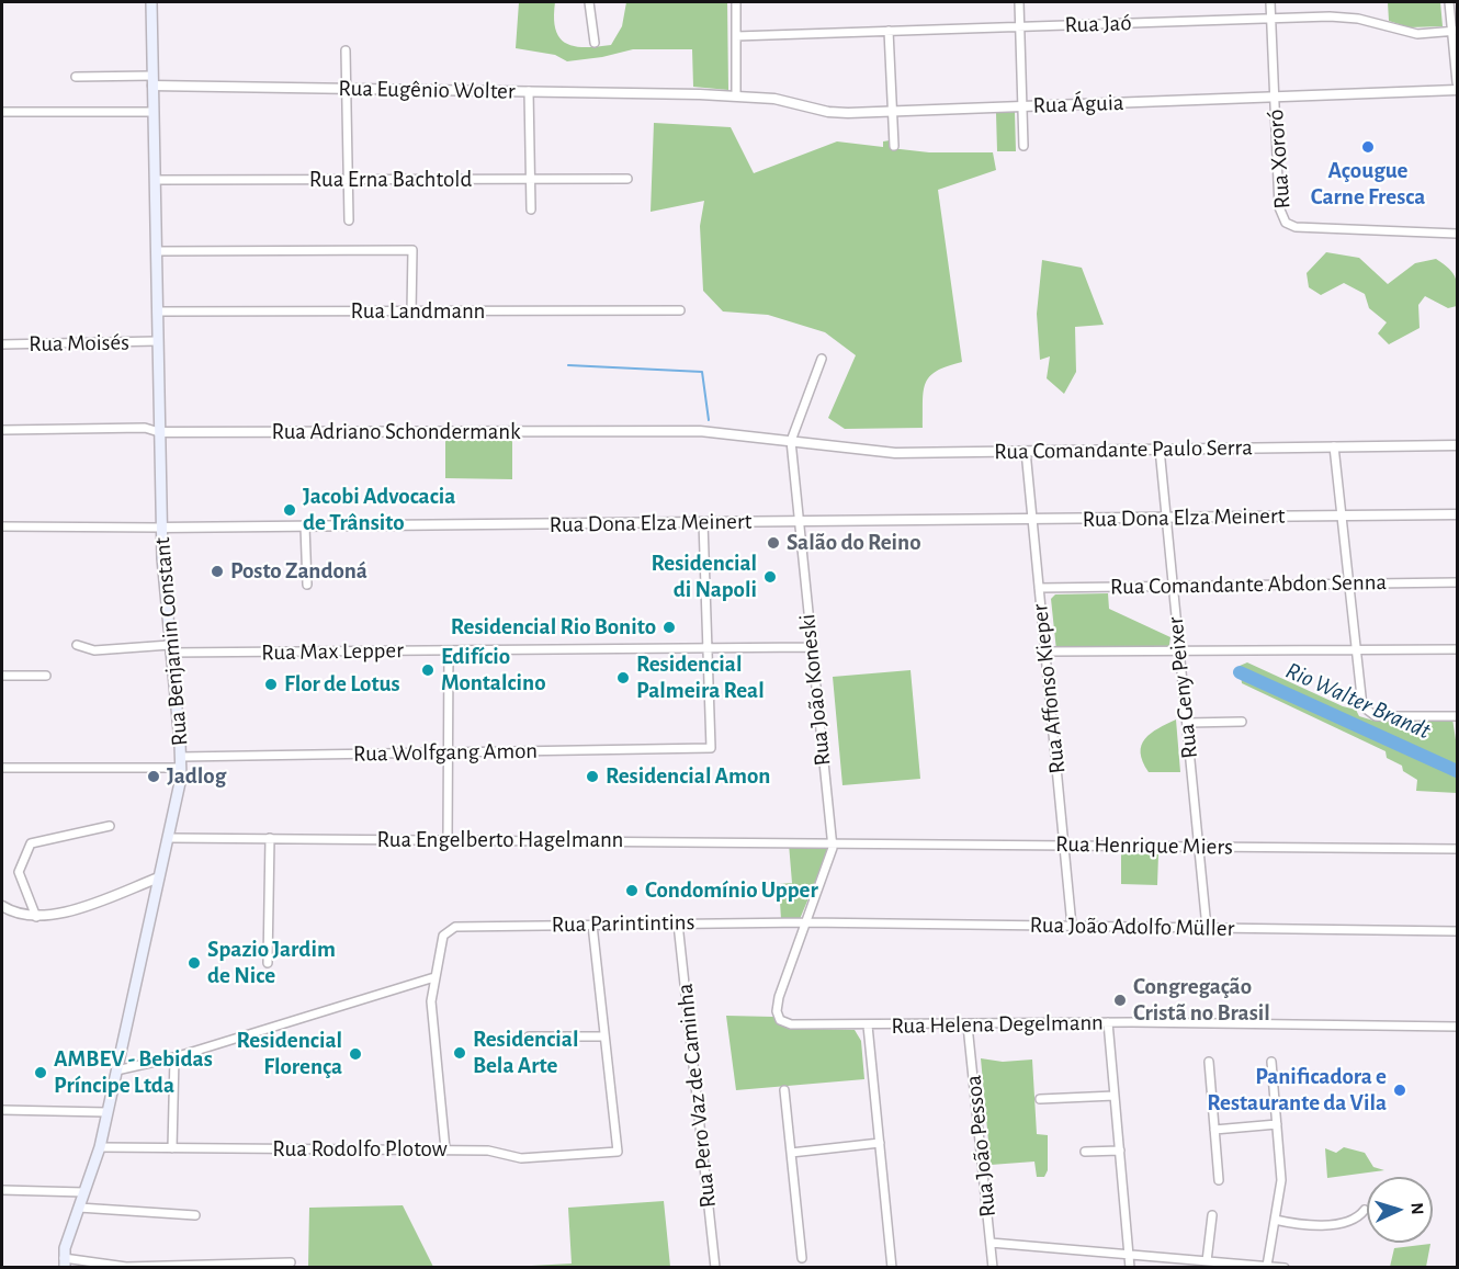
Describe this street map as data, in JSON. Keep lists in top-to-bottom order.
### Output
{
  "streets": {
    "main road": ["Rua Benjamin Constant"],
    "street": [
      "Rua Jaó",
      "Rua Eugênio Wolter",
      "Rua Águia",
      "Rua Xororó",
      "Rua Erna Bachtold",
      "Rua Landmann",
      "Rua Moisés",
      "Rua Adriano Schondermank",
      "Rua Comandante Paulo Serra",
      "Rua Dona Elza Meinert",
      "Rua Comandante Abdon Senna",
      "Rua Max Lepper",
      "Rua Geny Peixer",
      "Rua Affonso Kieper",
      "Rua João Koneski",
      "Rua Wolfgang Amon",
      "Rua Engelberto Hagelmann",
      "Rua Henrique Miers",
      "Rua Parintintins",
      "Rua João Adolfo Müller",
      "Rua Helena Degelmann",
      "Rua Pero Vaz de Caminha",
      "Rua João Pessoa",
      "Rua Rodolfo Plotow"
    ]
  },
  "crossings": [
    ["Rua Jaó", "Rua Xororó"],
    ["Rua Eugênio Wolter", "Rua Águia"],
    ["Rua Eugênio Wolter", "Rua Benjamin Constant"],
    ["Rua Águia", "Rua Xororó"],
    ["Rua Erna Bachtold", "Rua Benjamin Constant"],
    ["Rua Landmann", "Rua Benjamin Constant"],
    ["Rua Moisés", "Rua Benjamin Constant"],
    ["Rua Adriano Schondermank", "Rua Comandante Paulo Serra"],
    ["Rua Adriano Schondermank", "Rua Benjamin Constant"],
    ["Rua Adriano Schondermank", "Rua João Koneski"],
    ["Rua Comandante Paulo Serra", "Rua Geny Peixer"],
    ["Rua Comandante Paulo Serra", "Rua Affonso Kieper"],
    ["Rua Comandante Paulo Serra", "Rua João Koneski"],
    ["Rua Dona Elza Meinert", "Rua Benjamin Constant"],
    ["Rua Dona Elza Meinert", "Rua Geny Peixer"],
    ["Rua Dona Elza Meinert", "Rua Affonso Kieper"],
    ["Rua Dona Elza Meinert", "Rua João Koneski"],
    ["Rua Comandante Abdon Senna", "Rua Geny Peixer"],
    ["Rua Comandante Abdon Senna", "Rua Affonso Kieper"],
    ["Rua Benjamin Constant", "Rua Max Lepper"],
    ["Rua Benjamin Constant", "Rua Wolfgang Amon"],
    ["Rua Benjamin Constant", "Rua Engelberto Hagelmann"],
    ["Rua Benjamin Constant", "Rua Rodolfo Plotow"],
    ["Rua Max Lepper", "Rua João Koneski"],
    ["Rua Max Lepper", "Rua Wolfgang Amon"],
    ["Rua Geny Peixer", "Rua Henrique Miers"],
    ["Rua Geny Peixer", "Rua João Adolfo Müller"],
    ["Rua Affonso Kieper", "Rua Henrique Miers"],
    ["Rua Affonso Kieper", "Rua João Adolfo Müller"],
    ["Rua João Koneski", "Rua Engelberto Hagelmann"],
    ["Rua João Koneski", "Rua Henrique Miers"],
    ["Rua João Koneski", "Rua Parintintins"],
    ["Rua João Koneski", "Rua João Adolfo Müller"],
    ["Rua João Koneski", "Rua Helena Degelmann"],
    ["Rua Engelberto Hagelmann", "Rua Henrique Miers"],
    ["Rua Parintintins", "Rua João Adolfo Müller"],
    ["Rua Parintintins", "Rua Pero Vaz de Caminha"],
    ["Rua Helena Degelmann", "Rua João Pessoa"]
  ],
  "water": ["Rio Walter Brandt"],
  "places": [
    "Açougue Carne Fresca",
    "Jacobi Advocacia de Trânsito",
    "Salão do Reino",
    "Posto Zandoná",
    "Residencial di Napoli",
    "Residencial Rio Bonito",
    "Edifício Montalcino",
    "Residencial Palmeira Real",
    "Flor de Lotus",
    "Jadlog",
    "Residencial Amon",
    "Condomínio Upper",
    "Spazio Jardim de Nice",
    "Congregação Cristã no Brasil",
    "Residencial Bela Arte",
    "Residencial Florença",
    "AMBEV - Bebidas Príncipe Ltda",
    "Panificadora e Restaurante da Vila"
  ],
  "north": "right"
}
